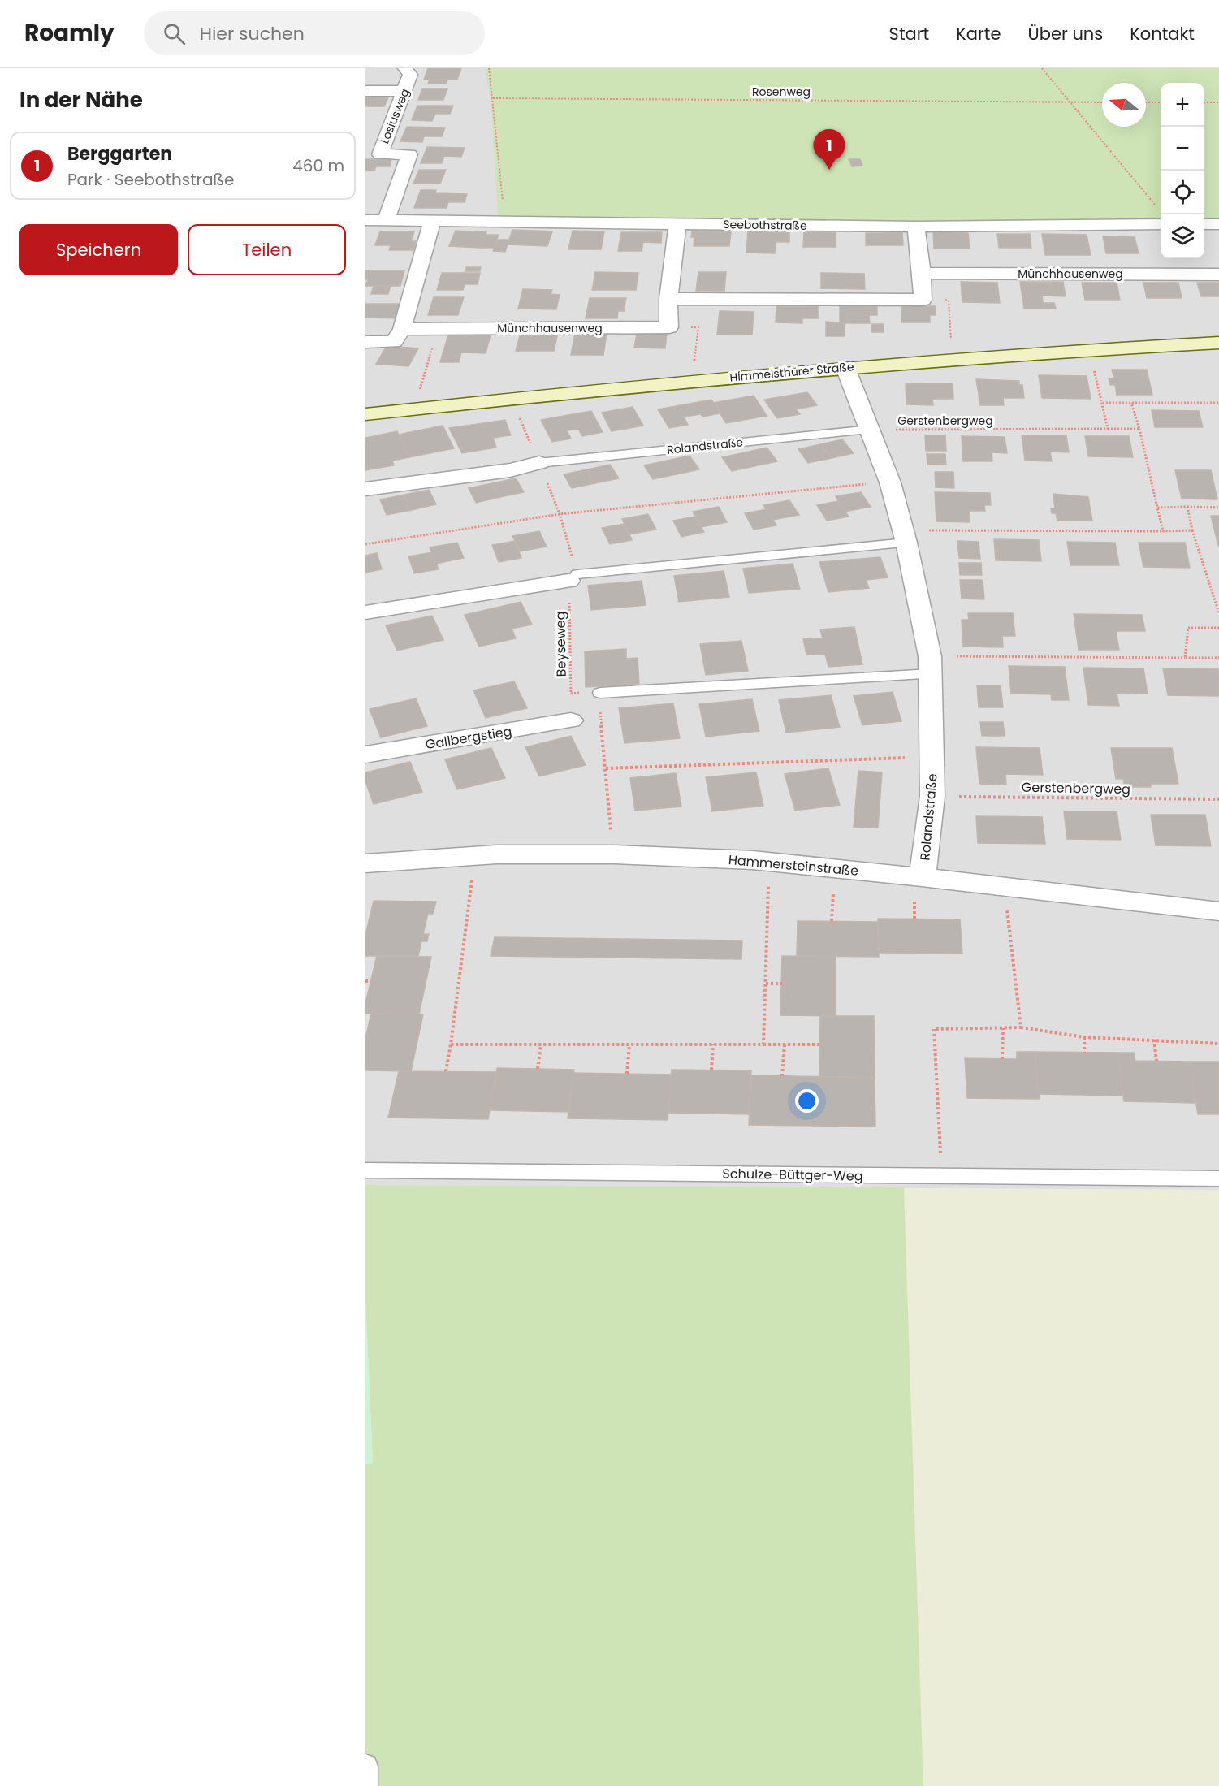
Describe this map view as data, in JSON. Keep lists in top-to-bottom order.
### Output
{
  "streets": {
    "street": [
      "Losiusweg",
      "Seebothstraße",
      "Münchhausenweg",
      "Himmelsthürer Straße",
      "Rolandstraße",
      "Gallbergstieg",
      "Hammersteinstraße"
    ],
    "lane": ["Schulze-Büttger-Weg"],
    "path": ["Rosenweg", "Gerstenbergweg", "Beyseweg"]
  },
  "crossings": [
    ["Losiusweg", "Seebothstraße"],
    ["Seebothstraße", "Münchhausenweg"],
    ["Himmelsthürer Straße", "Rolandstraße"],
    ["Gerstenbergweg", "Rolandstraße"],
    ["Rolandstraße", "Beyseweg"],
    ["Rolandstraße", "Hammersteinstraße"]
  ],
  "north": "left",
  "page": {
    "header": "Roamly",
    "search": "Hier suchen",
    "nav": [
      "Start",
      "Karte",
      "Über uns",
      "Kontakt"
    ],
    "heading": "In der Nähe",
    "map_buttons": ["+", "−"],
    "pins": "1",
    "list": [
      {
        "mark": "1",
        "name": "Berggarten",
        "note": "Park · Seebothstraße",
        "value": "460 m"
      }
    ],
    "buttons": ["Speichern", "Teilen"]
  }
}
